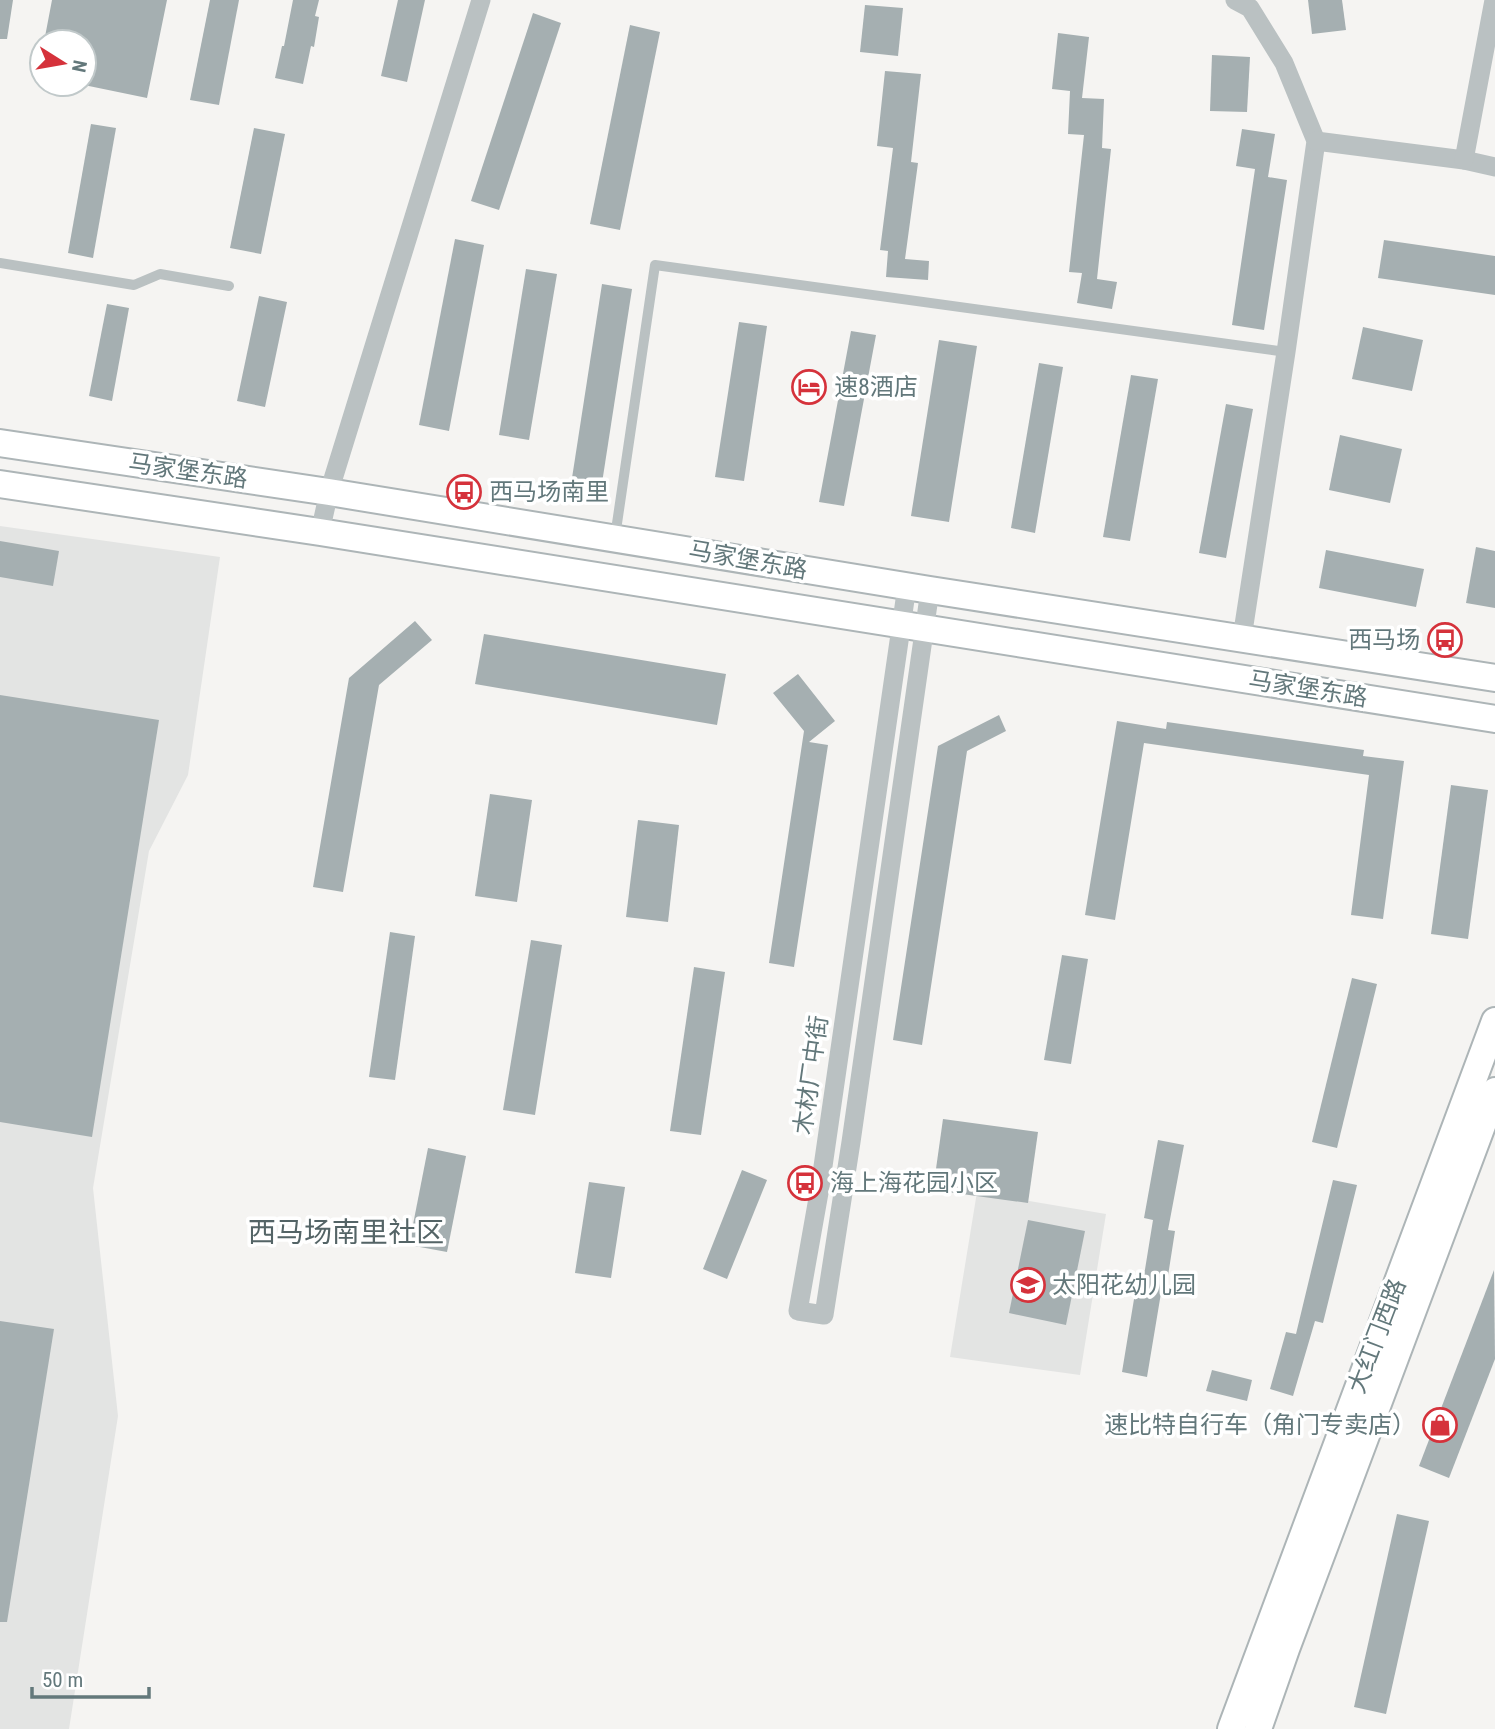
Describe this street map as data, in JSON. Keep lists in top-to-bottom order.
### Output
{
  "streets": {
    "main road": ["马家堡东路", "大红门西路"],
    "street": ["木材厂中街"]
  },
  "crossings": [
    ["马家堡东路", "木材厂中街"]
  ],
  "districts": ["西马场南里社区"],
  "places": {
    "hotel": ["速8酒店"],
    "bus stop": ["西马场南里", "西马场", "海上海花园小区"],
    "school or university": ["太阳花幼儿园"],
    "shop": ["速比特自行车（角门专卖店）"]
  },
  "scale_bar": "50 m",
  "north": "right"
}
